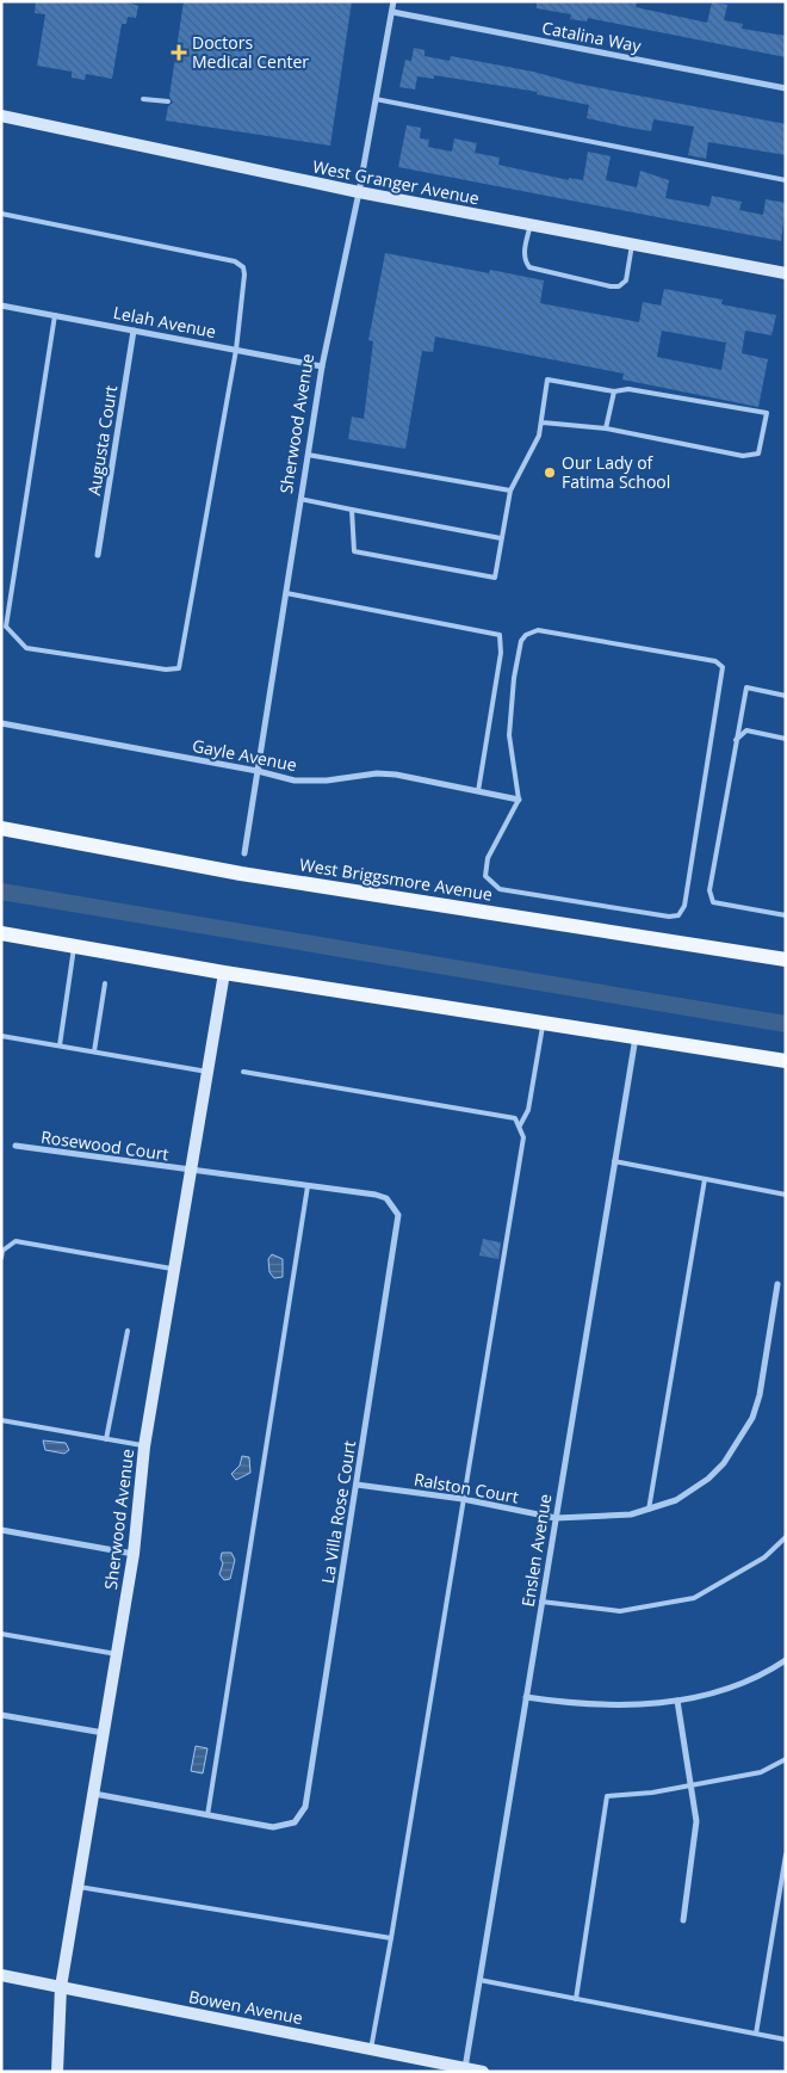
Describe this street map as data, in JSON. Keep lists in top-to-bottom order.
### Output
{
  "streets": {
    "main road": ["West Briggsmore Avenue"],
    "street": [
      "Catalina Way",
      "West Granger Avenue",
      "Lelah Avenue",
      "Sherwood Avenue",
      "Augusta Court",
      "Gayle Avenue",
      "Rosewood Court",
      "Ralston Court",
      "La Villa Rose Court",
      "Enslen Avenue",
      "Bowen Avenue"
    ]
  },
  "crossings": [
    ["Catalina Way", "Sherwood Avenue"],
    ["West Granger Avenue", "Sherwood Avenue"],
    ["Lelah Avenue", "Sherwood Avenue"],
    ["Lelah Avenue", "Augusta Court"],
    ["Sherwood Avenue", "Gayle Avenue"],
    ["Sherwood Avenue", "Rosewood Court"],
    ["Sherwood Avenue", "La Villa Rose Court"],
    ["Sherwood Avenue", "Bowen Avenue"],
    ["Rosewood Court", "La Villa Rose Court"],
    ["Ralston Court", "La Villa Rose Court"],
    ["Ralston Court", "Enslen Avenue"],
    ["Enslen Avenue", "Bowen Avenue"]
  ],
  "places": {
    "health": ["Doctors Medical Center"],
    "other": ["Our Lady of Fatima School"]
  }
}
